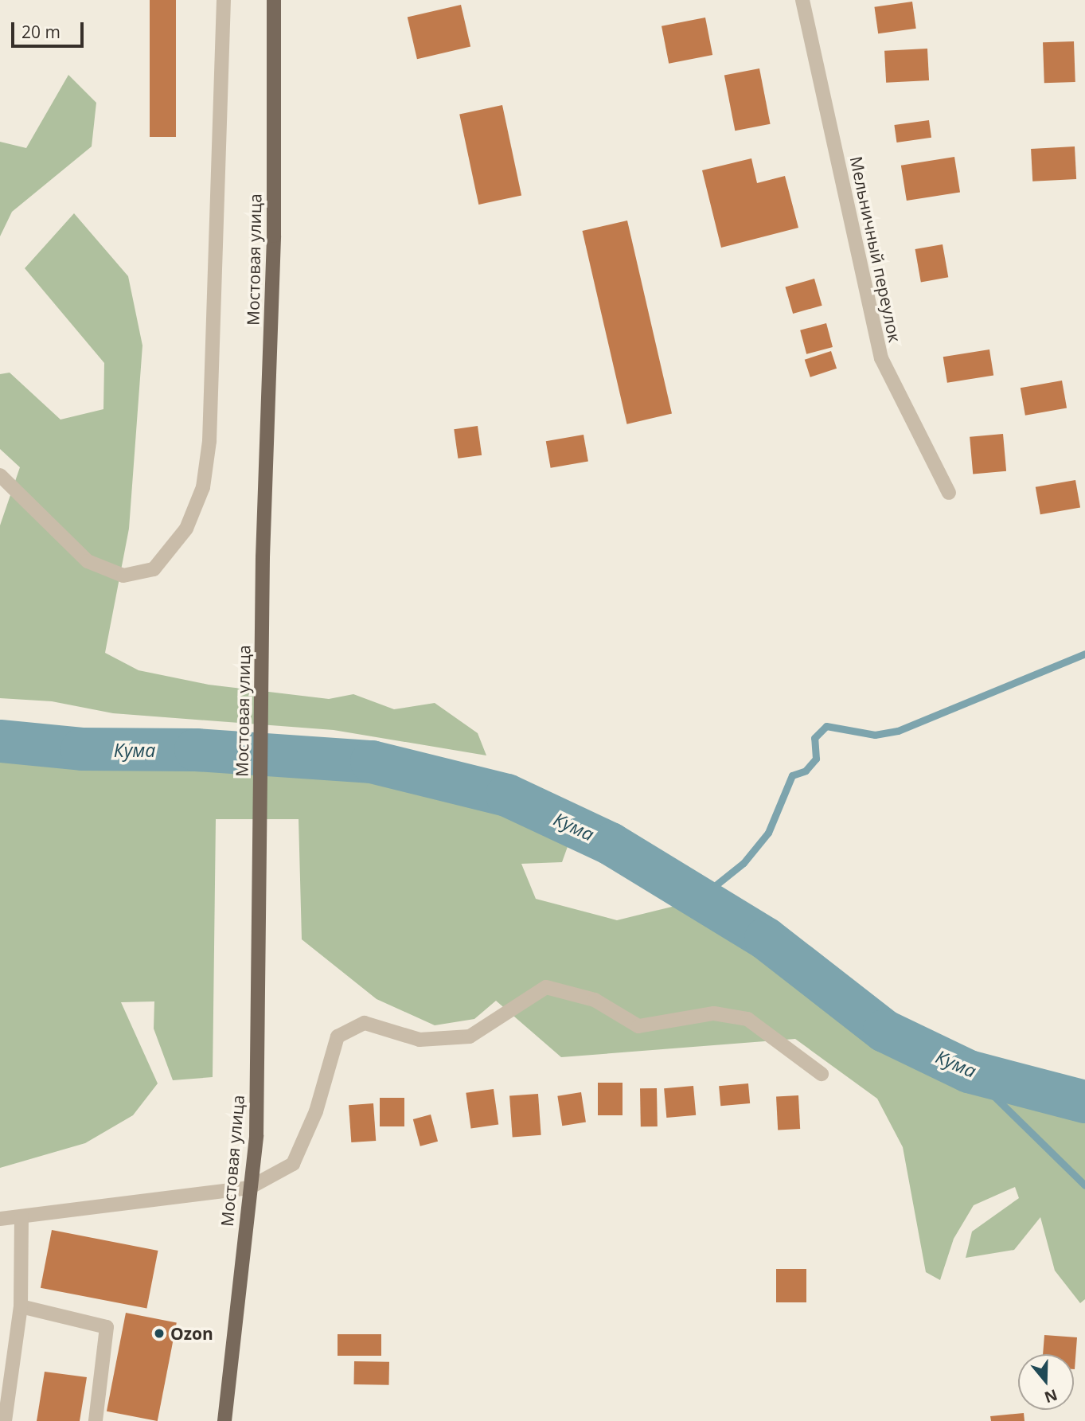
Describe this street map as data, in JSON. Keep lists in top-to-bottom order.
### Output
{
  "streets": {
    "main road": ["Мостовая улица"],
    "street": ["Мельничный переулок"]
  },
  "water": ["Кума"],
  "places": ["Ozon"],
  "scale_bar": "20 m",
  "north": "bottom"
}
